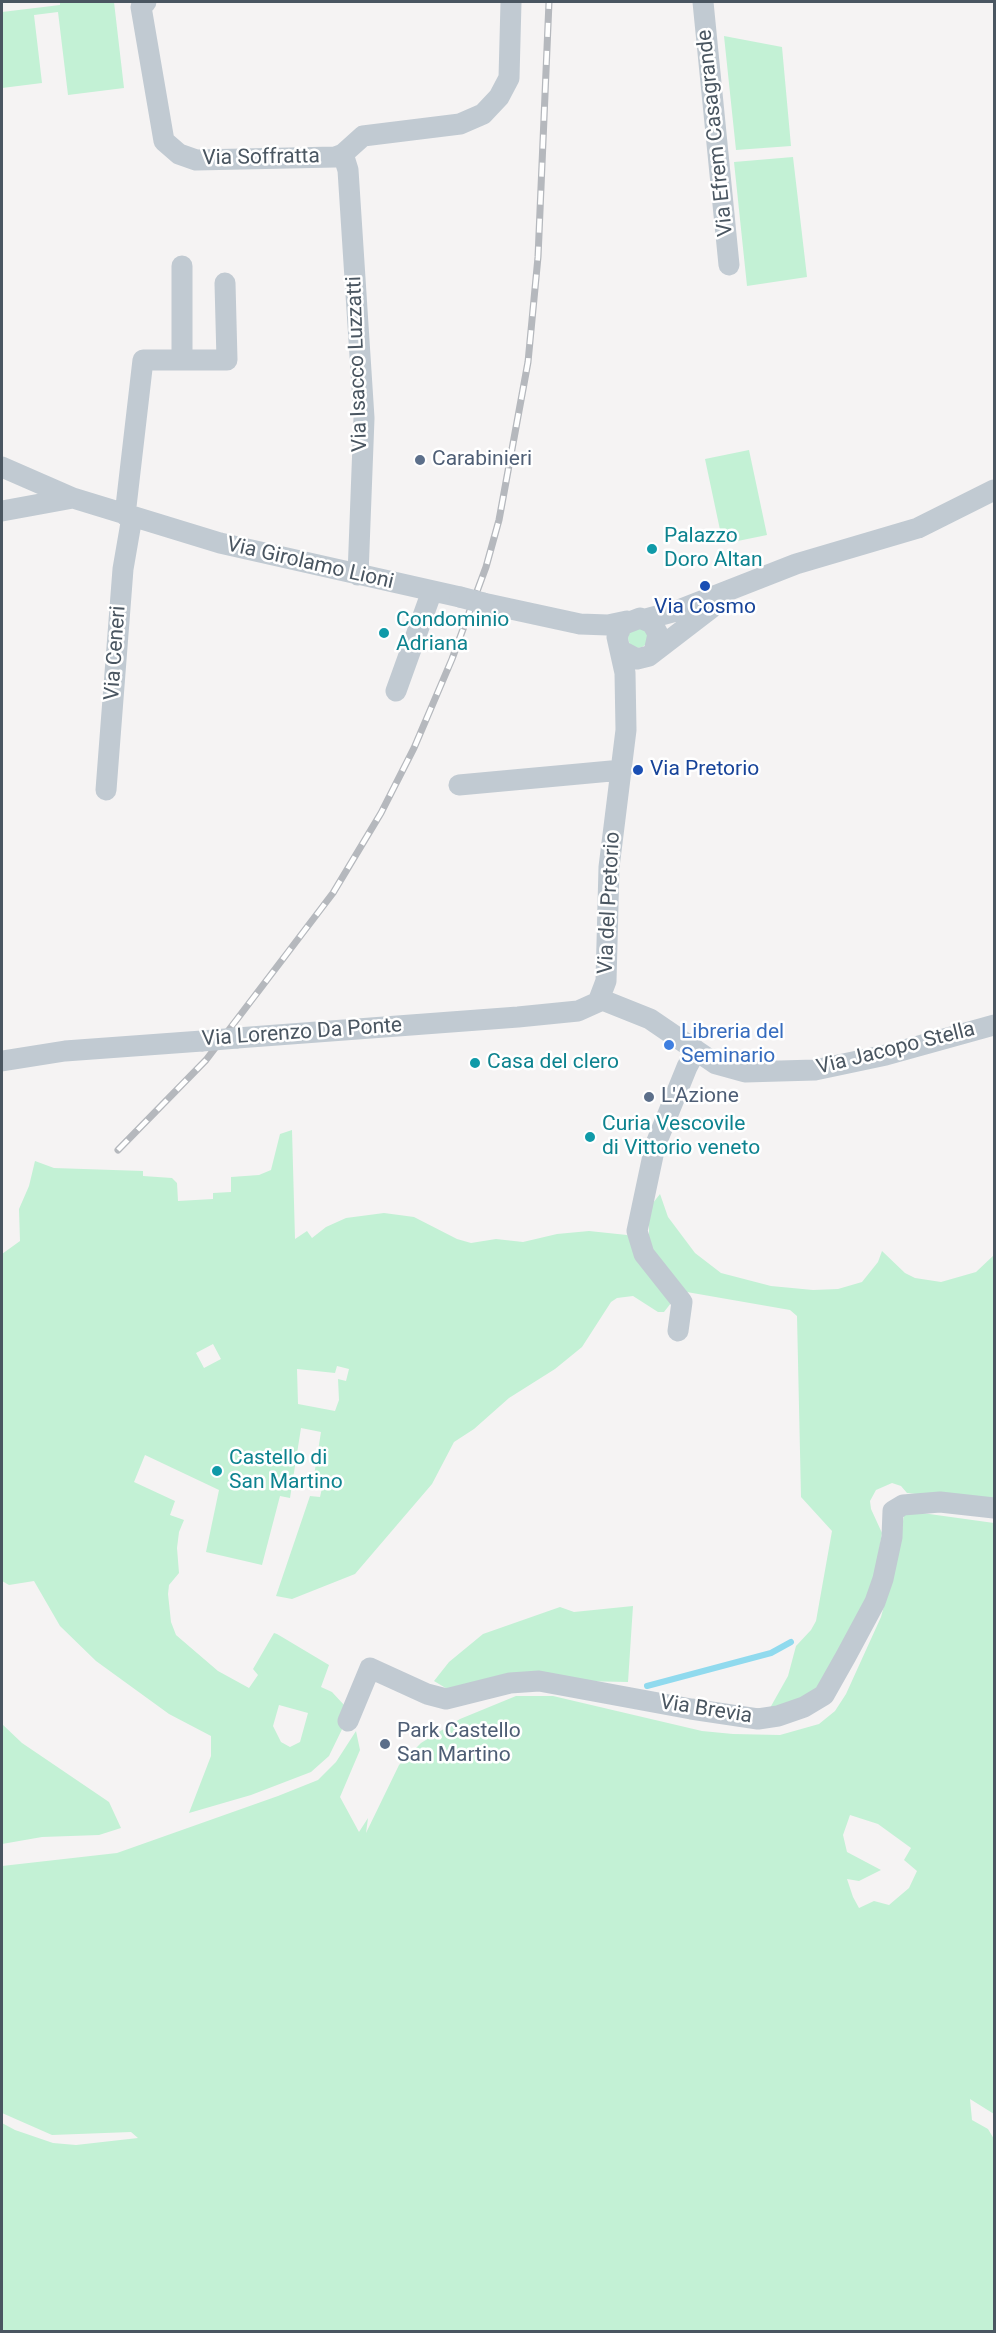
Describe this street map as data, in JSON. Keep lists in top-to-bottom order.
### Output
{
  "streets": {
    "street": [
      "Via Efrem Casagrande",
      "Via Soffratta",
      "Via Isacco Luzzatti",
      "Via Girolamo Lioni",
      "Via Ceneri",
      "Via del Pretorio",
      "Via Lorenzo Da Ponte",
      "Via Jacopo Stella",
      "Via Brevia"
    ]
  },
  "crossings": [
    ["Via Soffratta", "Via Isacco Luzzatti"],
    ["Via Isacco Luzzatti", "Via Girolamo Lioni"],
    ["Via Girolamo Lioni", "Via Ceneri"],
    ["Via Girolamo Lioni", "Via del Pretorio"],
    ["Via del Pretorio", "Via Lorenzo Da Ponte"],
    ["Via del Pretorio", "Via Jacopo Stella"],
    ["Via Lorenzo Da Ponte", "Via Jacopo Stella"]
  ],
  "places": [
    "Carabinieri",
    "Palazzo Doro Altan",
    "Via Cosmo",
    "Condominio Adriana",
    "Via Pretorio",
    "Libreria del Seminario",
    "Casa del clero",
    "L'Azione",
    "Curia Vescovile di Vittorio veneto",
    "Castello di San Martino",
    "Park Castello San Martino"
  ]
}
